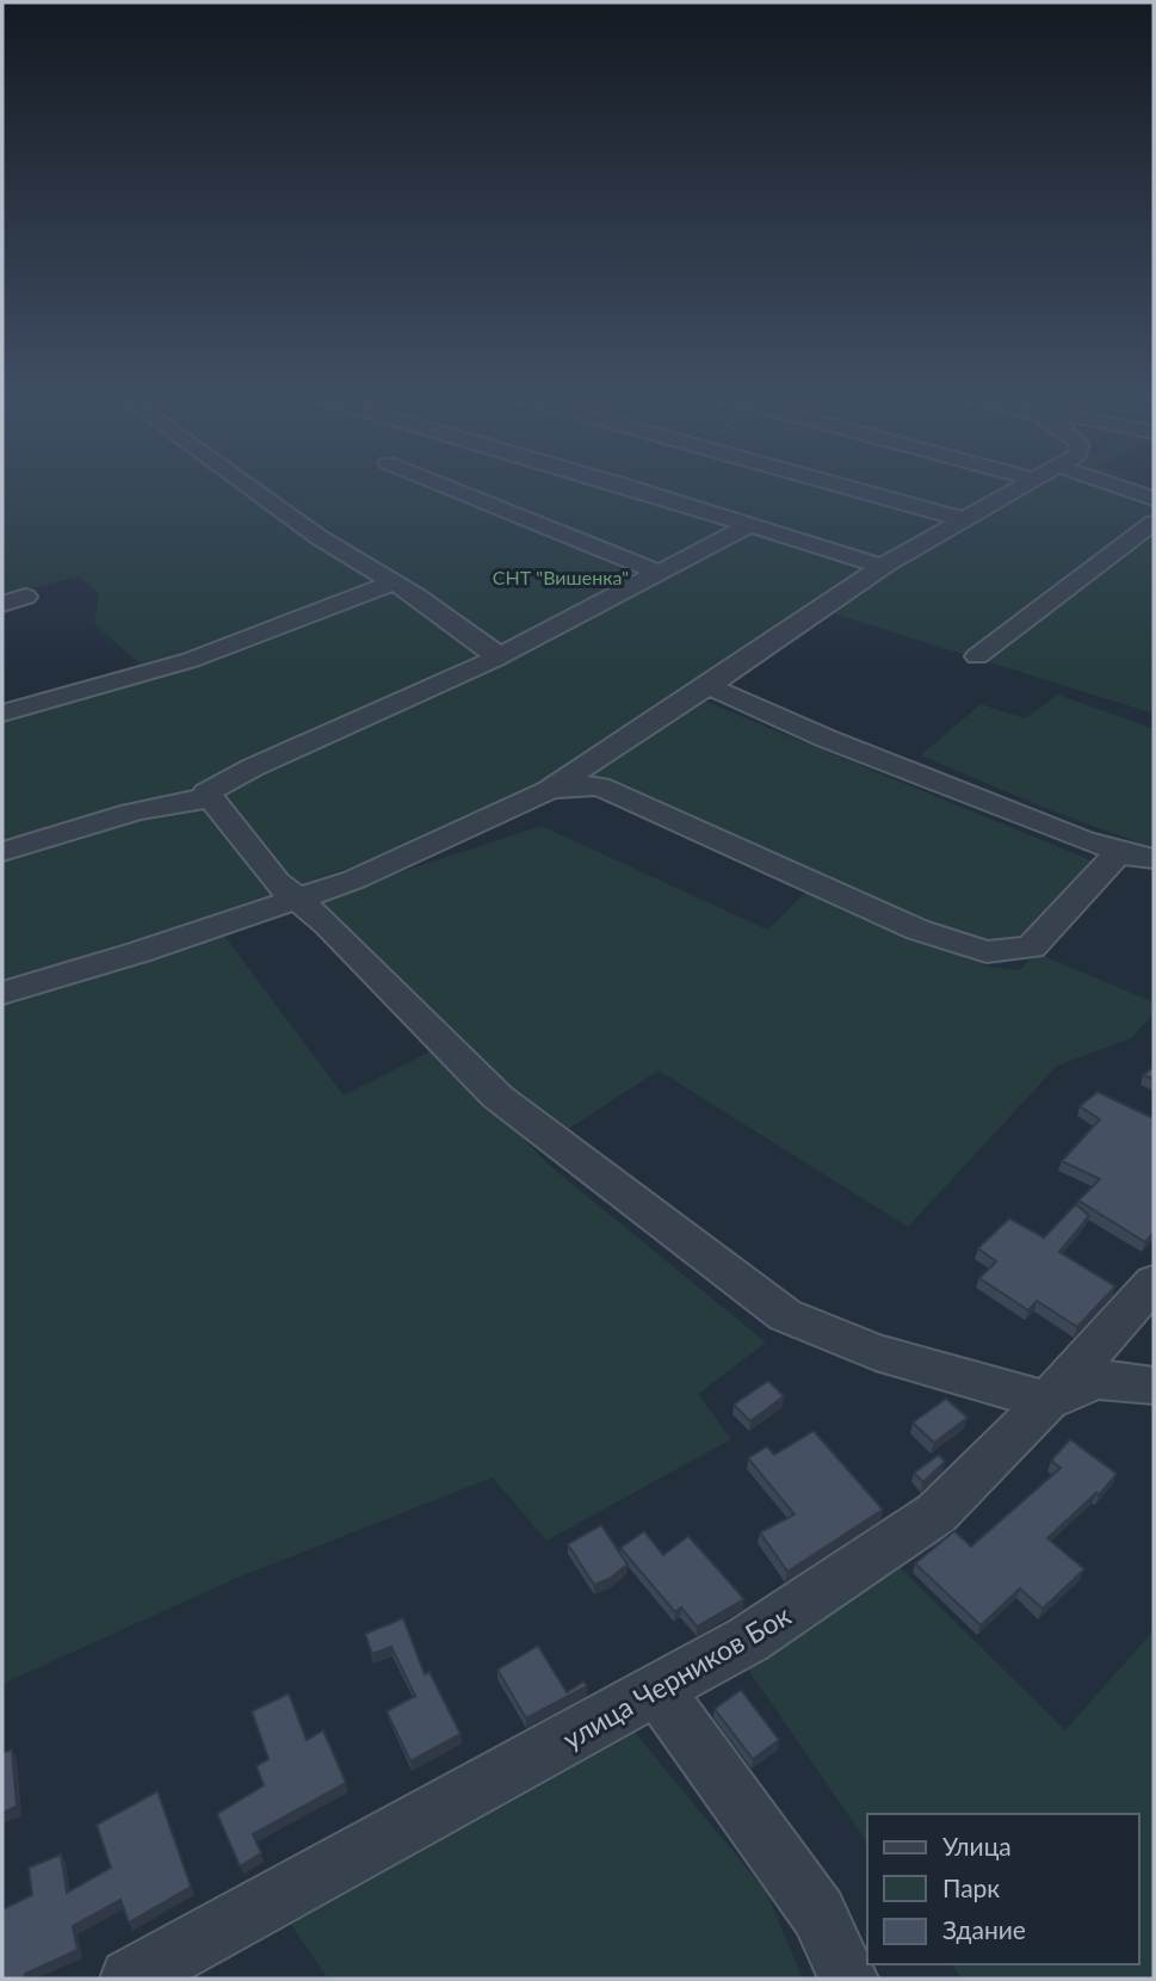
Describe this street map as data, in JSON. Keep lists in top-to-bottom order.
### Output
{
  "streets": {
    "street": ["улица Черников Бок"]
  },
  "parks": ["СНТ \"Вишенка\""],
  "legend": ["Улица", "Парк", "Здание"]
}
